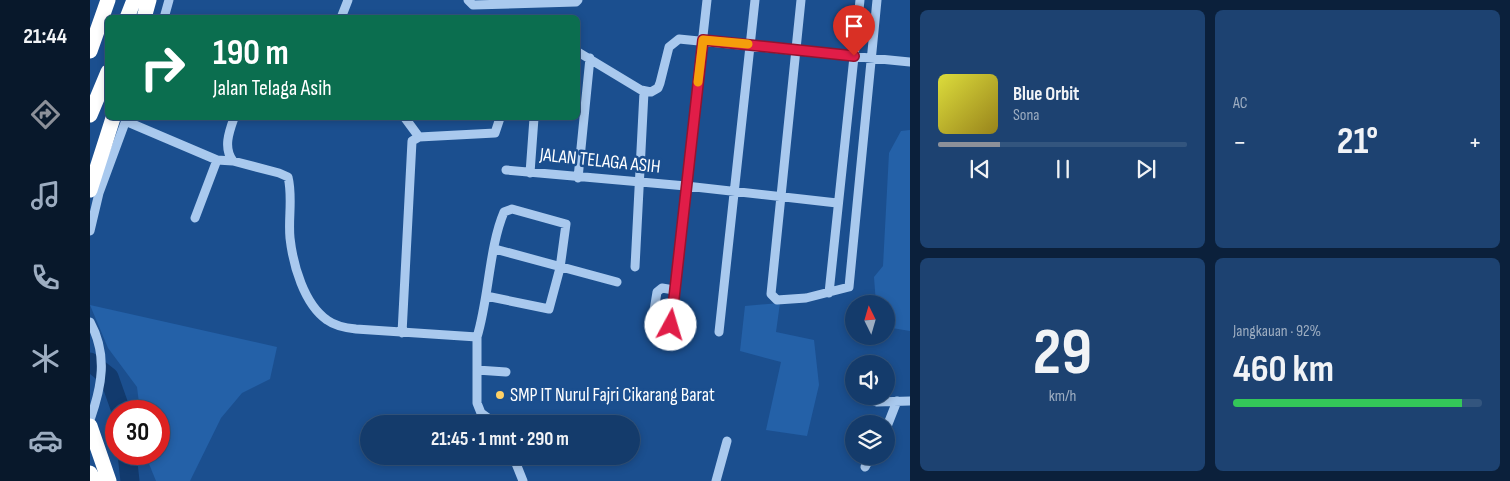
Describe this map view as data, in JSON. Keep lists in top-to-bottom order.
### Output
{
  "streets": {
    "street": ["JALAN TELAGA ASIH"]
  },
  "places": ["SMP IT Nurul Fajri Cikarang Barat"],
  "north": "top",
  "page": {
    "tabs": "21:44",
    "tile": [
      "AC",
      ["29", "km/h"],
      ["Jangkauan · 92%", "460 km"]
    ],
    "turn": ["190 m", "Jalan Telaga Asih"],
    "song": ["Blue Orbit", "Sona"],
    "heat": ["−", "21°", "+"],
    "limit": "30",
    "trip": "21:45 · 1 mnt · 290 m"
  }
}
